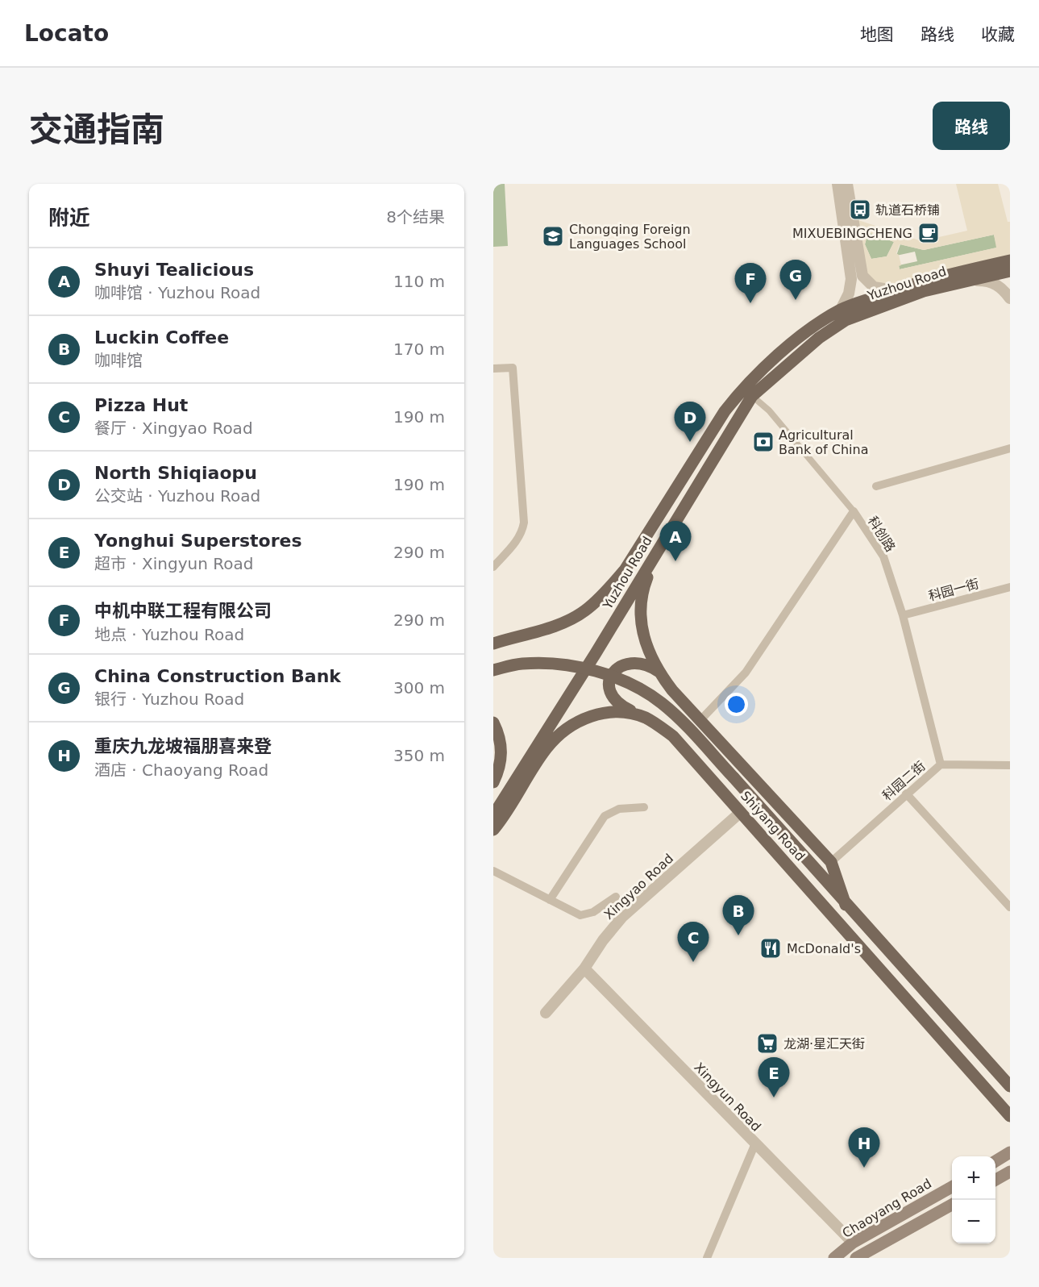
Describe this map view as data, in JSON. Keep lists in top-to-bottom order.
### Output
{
  "streets": {
    "main road": ["Yuzhou Road", "Shiyang Road", "Chaoyang Road"],
    "street": [
      "科创路",
      "科园一街",
      "科园二街",
      "Xingyao Road",
      "Xingyun Road"
    ]
  },
  "crossings": [
    ["科创路", "科园一街"],
    ["科创路", "科园二街"],
    ["Shiyang Road", "Xingyao Road"],
    ["Xingyao Road", "Xingyun Road"],
    ["Xingyun Road", "Chaoyang Road"]
  ],
  "places": {
    "bus stop": ["轨道石桥铺"],
    "cafe": ["MIXUEBINGCHENG"],
    "school or university": ["Chongqing Foreign Languages School"],
    "bank": ["Agricultural Bank of China"],
    "restaurant": ["McDonald's"],
    "supermarket": ["龙湖·星汇天街"]
  },
  "page": {
    "header": "Locato",
    "nav": ["地图", "路线", "收藏"],
    "title": "交通指南",
    "buttons": "路线",
    "heading": ["附近", "8个结果"],
    "list": [
      {
        "mark": "A",
        "name": "Shuyi Tealicious",
        "note": "咖啡馆 · Yuzhou Road",
        "value": "110 m"
      },
      {
        "mark": "B",
        "name": "Luckin Coffee",
        "note": "咖啡馆",
        "value": "170 m"
      },
      {
        "mark": "C",
        "name": "Pizza Hut",
        "note": "餐厅 · Xingyao Road",
        "value": "190 m"
      },
      {
        "mark": "D",
        "name": "North Shiqiaopu",
        "note": "公交站 · Yuzhou Road",
        "value": "190 m"
      },
      {
        "mark": "E",
        "name": "Yonghui Superstores",
        "note": "超市 · Xingyun Road",
        "value": "290 m"
      },
      {
        "mark": "F",
        "name": "中机中联工程有限公司",
        "note": "地点 · Yuzhou Road",
        "value": "290 m"
      },
      {
        "mark": "G",
        "name": "China Construction Bank",
        "note": "银行 · Yuzhou Road",
        "value": "300 m"
      },
      {
        "mark": "H",
        "name": "重庆九龙坡福朋喜来登",
        "note": "酒店 · Chaoyang Road",
        "value": "350 m"
      }
    ],
    "pins": [
      "G",
      "F",
      "D",
      "A",
      "B",
      "C",
      "E",
      "H"
    ],
    "map_buttons": ["+", "−"]
  }
}
